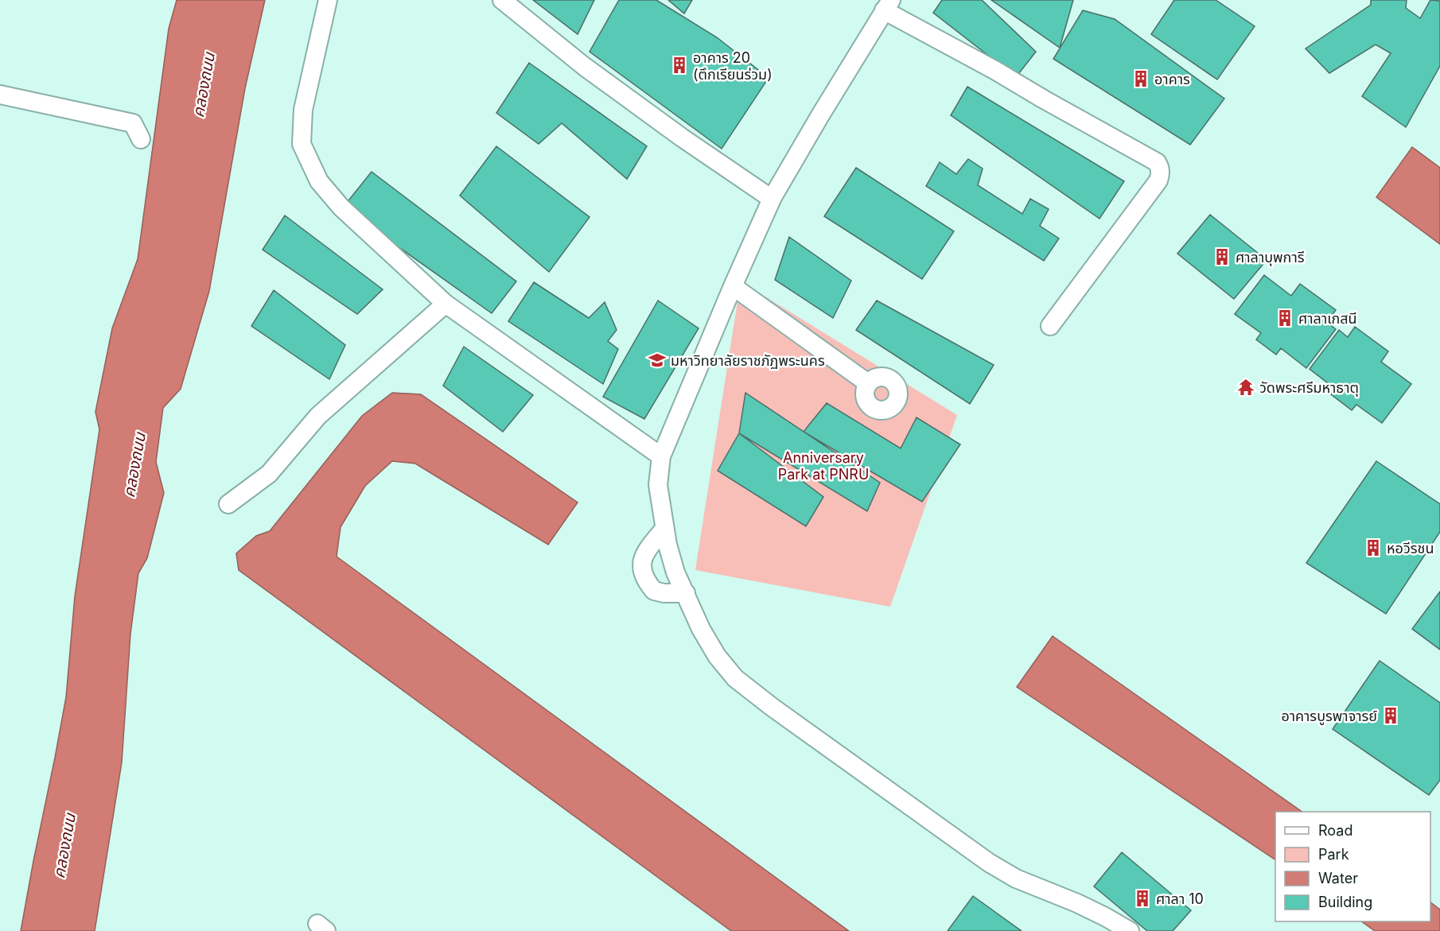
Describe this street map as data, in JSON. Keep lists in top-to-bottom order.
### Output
{
  "water": ["คลองถนน"],
  "parks": ["Anniversary Park at PNRU"],
  "places": {
    "building": [
      "อาคาร 20 (ตึกเรียนร่วม)",
      "อาคาร",
      "ศาลาบุพการี",
      "ศาลาเกสนี",
      "หอวีรชน",
      "อาคารบูรพาจารย์",
      "ศาลา 10"
    ],
    "school or university": ["มหาวิทยาลัยราชภัฏพระนคร"],
    "temple": ["วัดพระศรีมหาธาตุ"]
  },
  "legend": [
    "Road",
    "Park",
    "Water",
    "Building"
  ]
}
